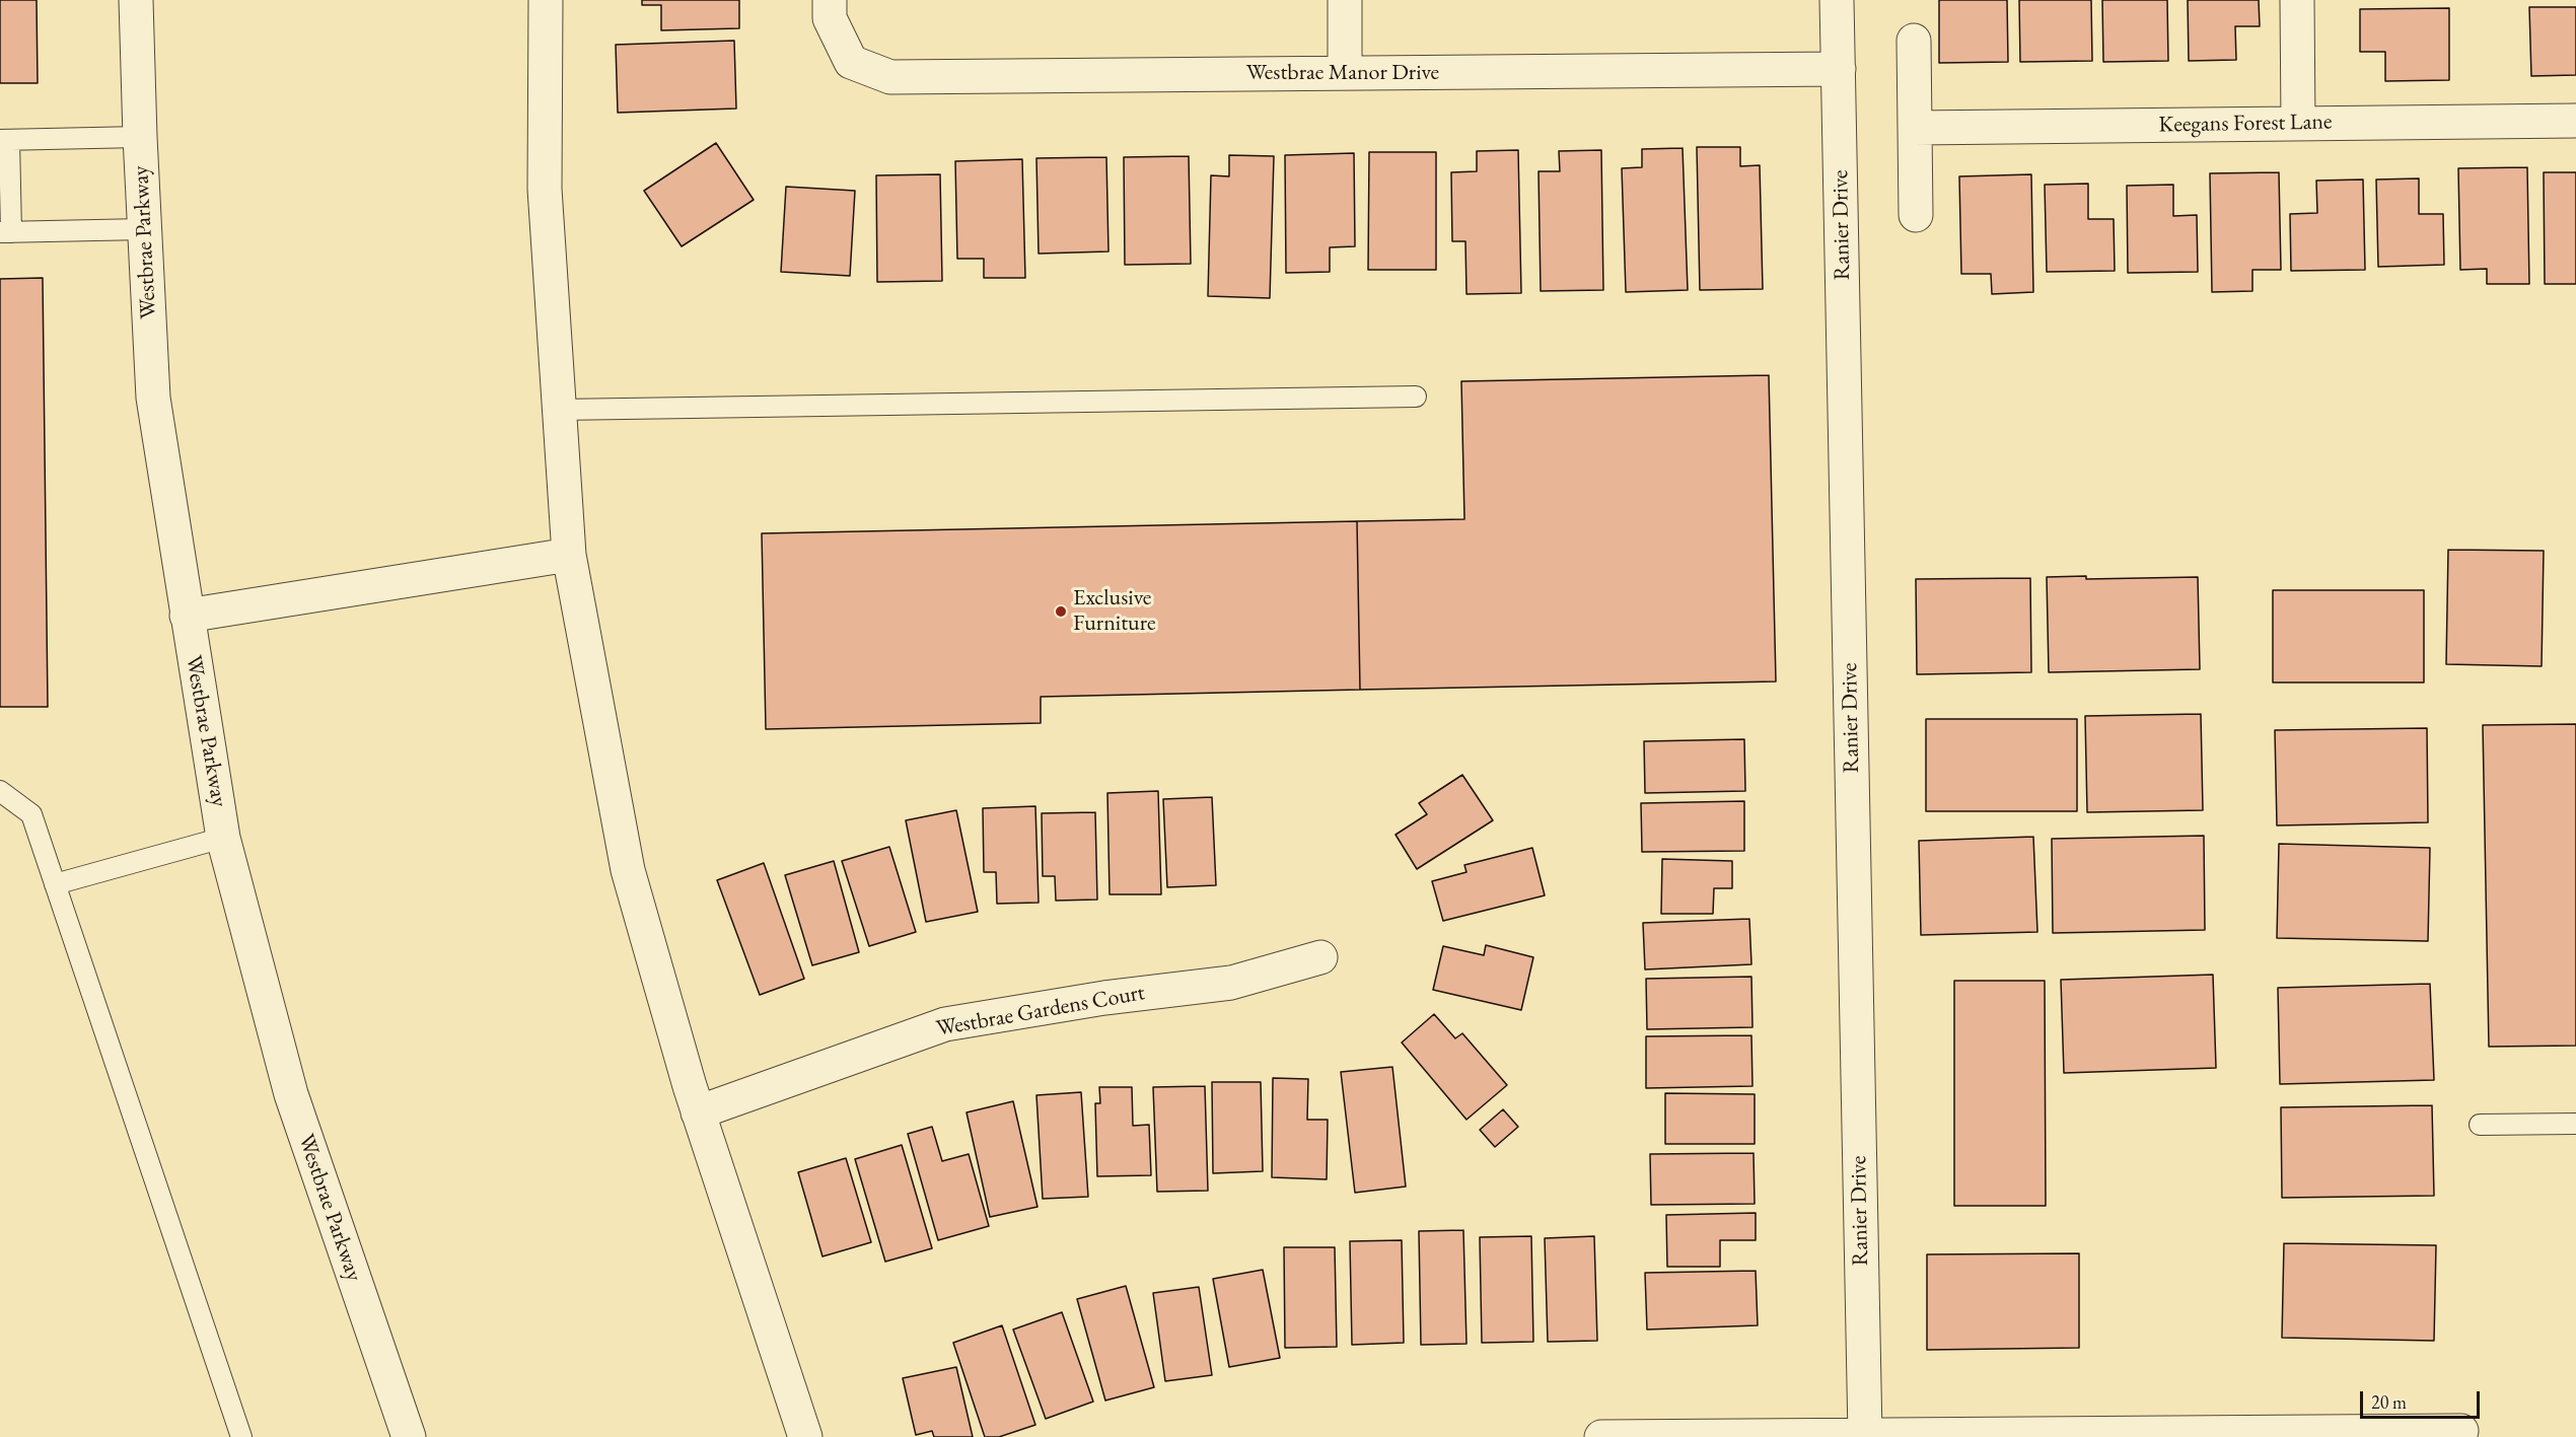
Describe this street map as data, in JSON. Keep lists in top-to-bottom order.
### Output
{
  "streets": {
    "street": [
      "Westbrae Manor Drive",
      "Keegans Forest Lane",
      "Ranier Drive",
      "Westbrae Parkway",
      "Westbrae Gardens Court"
    ]
  },
  "crossings": [
    ["Westbrae Manor Drive", "Ranier Drive"]
  ],
  "places": ["Exclusive Furniture"],
  "scale_bar": "20 m"
}
